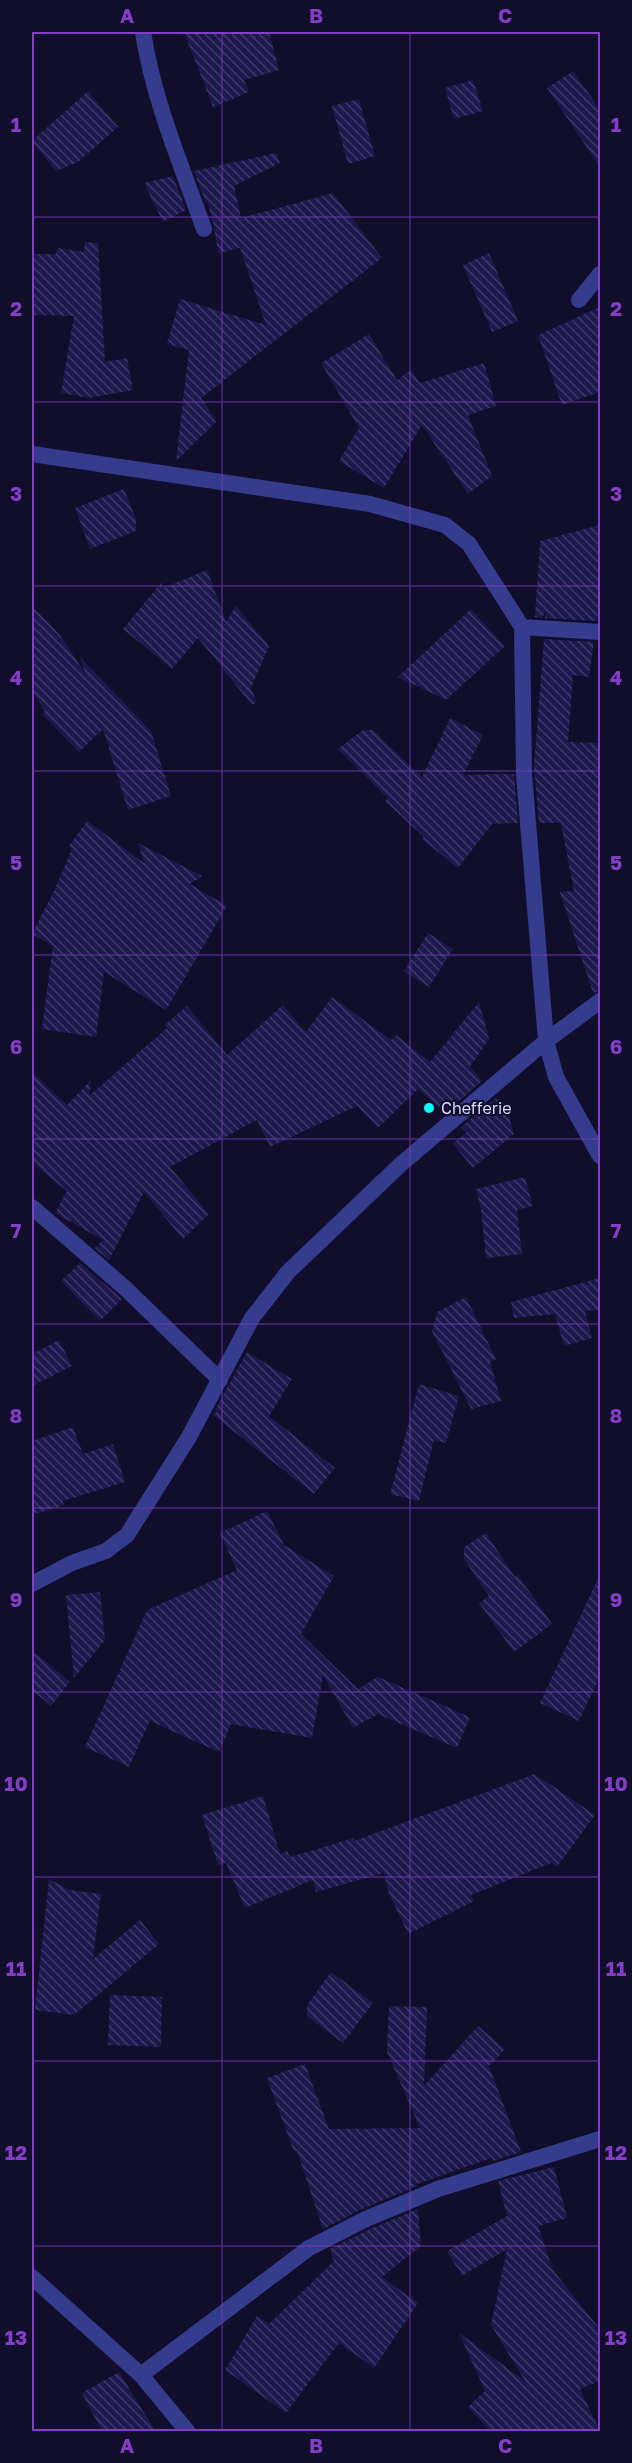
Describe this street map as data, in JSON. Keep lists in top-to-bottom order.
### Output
{
  "places": ["Chefferie"],
  "grid": {
    "columns": ["A", "B", "C"],
    "rows": [
      "1",
      "2",
      "3",
      "4",
      "5",
      "6",
      "7",
      "8",
      "9",
      "10",
      "11",
      "12",
      "13"
    ]
  }
}
